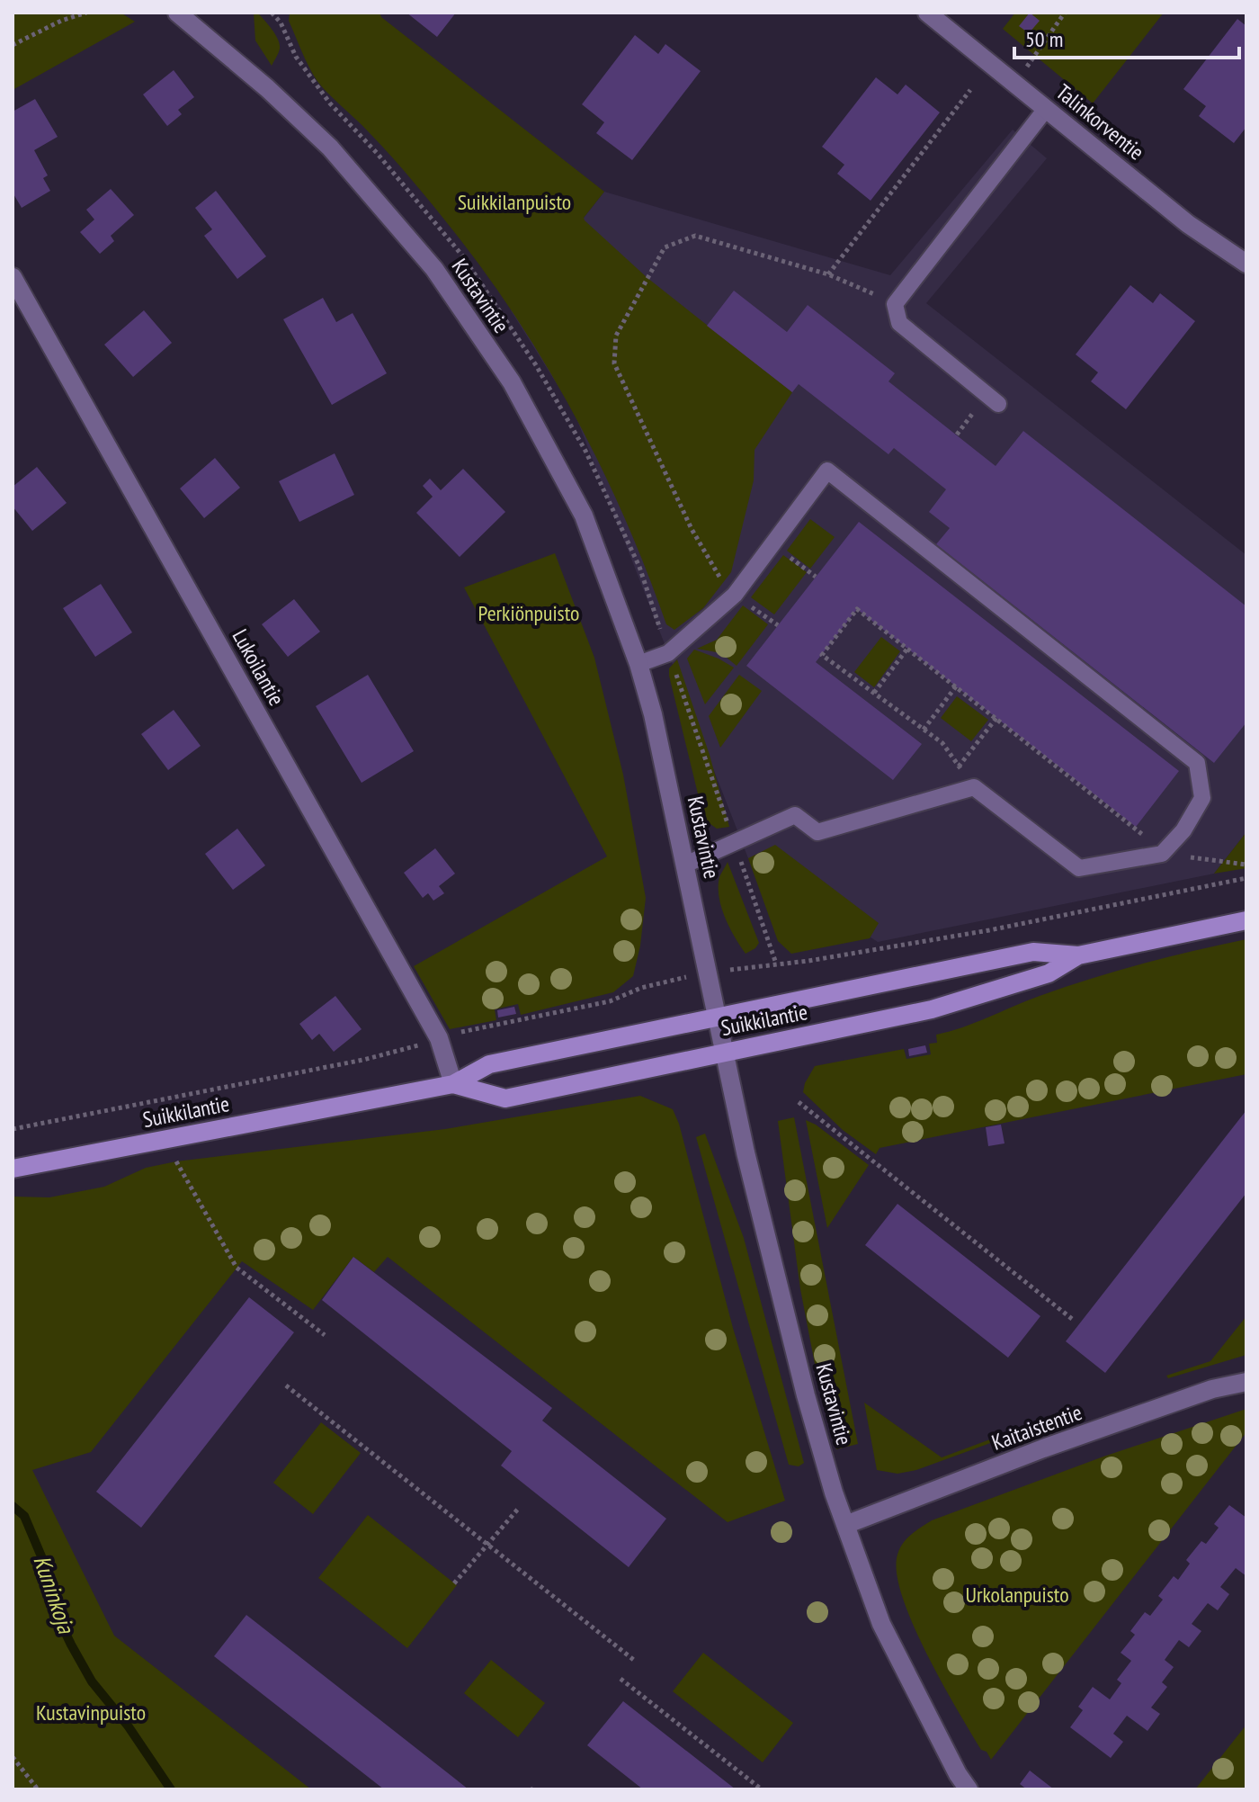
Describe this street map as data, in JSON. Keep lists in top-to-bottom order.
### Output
{
  "streets": {
    "main road": ["Suikkilantie"],
    "street": [
      "Talinkorventie",
      "Kustavintie",
      "Lukoilantie",
      "Kaitaistentie"
    ]
  },
  "crossings": [
    ["Kustavintie", "Suikkilantie"],
    ["Kustavintie", "Kaitaistentie"],
    ["Lukoilantie", "Suikkilantie"]
  ],
  "water": ["Kuninkoja"],
  "parks": [
    "Suikkilanpuisto",
    "Perkiönpuisto",
    "Urkolanpuisto",
    "Kustavinpuisto"
  ],
  "scale_bar": "50 m"
}
